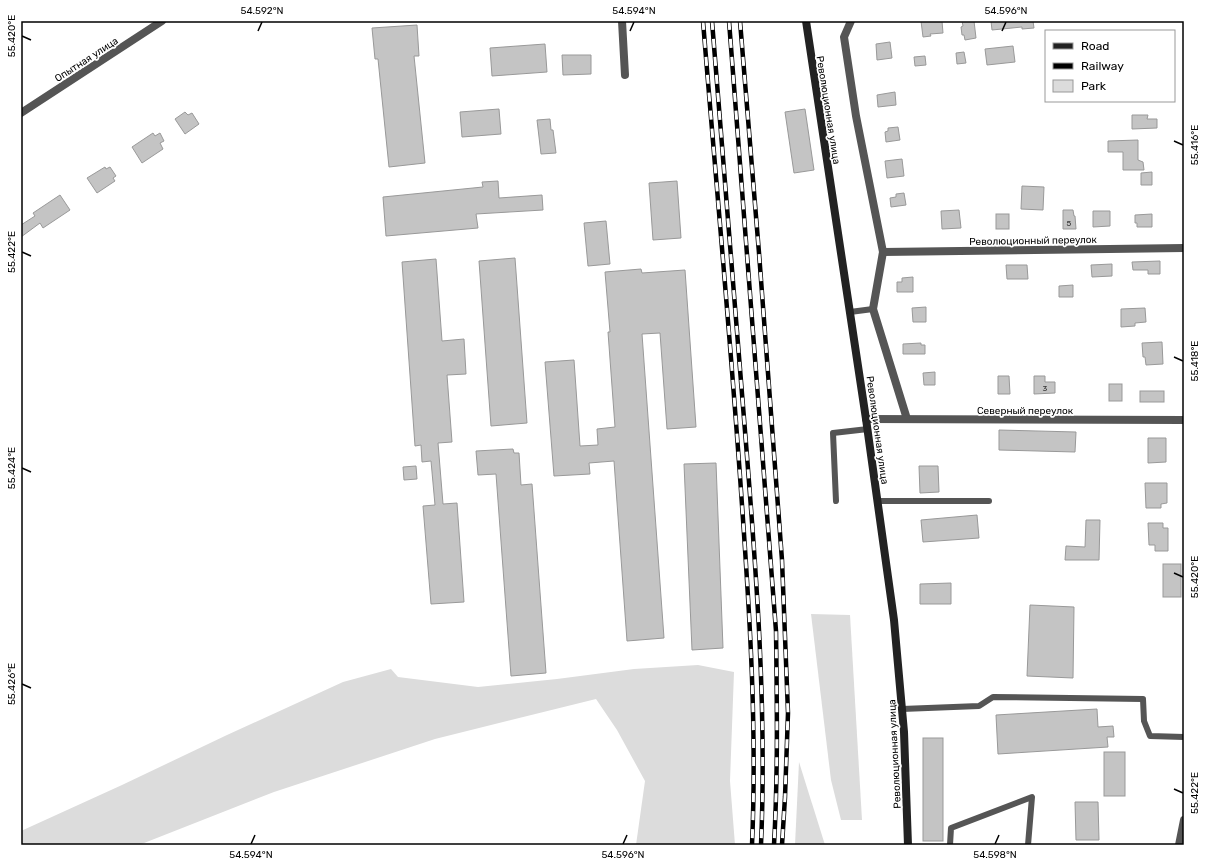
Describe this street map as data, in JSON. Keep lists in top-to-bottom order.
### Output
{
  "streets": {
    "main road": ["Революционная улица"],
    "street": ["Опытная улица", "Революционный переулок", "Северный переулок"]
  },
  "crossings": [
    ["Революционная улица", "Северный переулок"]
  ],
  "house_numbers": ["5", "3"],
  "legend": ["Road", "Railway", "Park"],
  "coordinates": [
    "54.592°N",
    "54.594°N",
    "54.596°N",
    "55.420°E",
    "55.416°E",
    "55.422°E",
    "55.418°E",
    "55.424°E",
    "55.426°E",
    "54.598°N"
  ]
}
